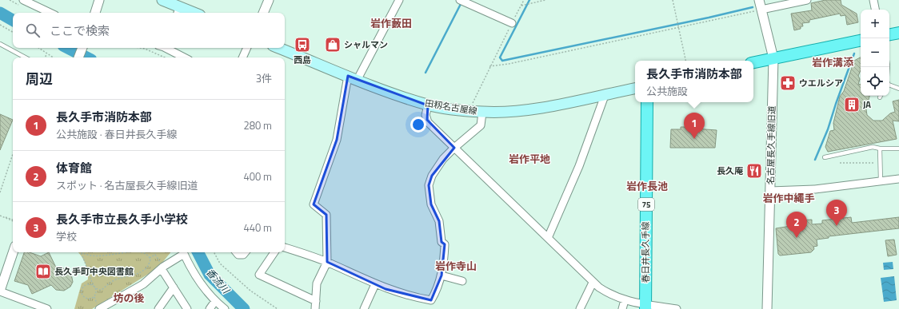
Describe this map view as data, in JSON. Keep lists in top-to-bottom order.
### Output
{
  "streets": {
    "main road": ["田籾名古屋線", "75", "春日井長久手線"],
    "street": ["名古屋長久手線旧道"]
  },
  "districts": [
    "岩作藪田",
    "岩作溝添",
    "岩作平地",
    "岩作長池",
    "岩作中繩手",
    "岩作寺山",
    "坊の後"
  ],
  "water": ["香流川"],
  "places": {
    "bus stop": ["西島"],
    "shop": ["シャルマン"],
    "pharmacy": ["ウエルシア"],
    "building": ["JA"],
    "restaurant": ["長久庵"],
    "library": ["長久手町中央図書館"]
  },
  "page": {
    "map_buttons": ["+", "−"],
    "search": "ここで検索",
    "heading": ["周辺", "3件"],
    "popup": ["長久手市消防本部", "公共施設"],
    "list": [
      {
        "mark": "1",
        "name": "長久手市消防本部",
        "note": "公共施設 · 春日井長久手線",
        "value": "280 m"
      },
      {
        "mark": "2",
        "name": "体育館",
        "note": "スポット · 名古屋長久手線旧道",
        "value": "400 m"
      },
      {
        "mark": "3",
        "name": "長久手市立長久手小学校",
        "note": "学校",
        "value": "440 m"
      }
    ],
    "pins": ["1", "3", "2"]
  }
}
